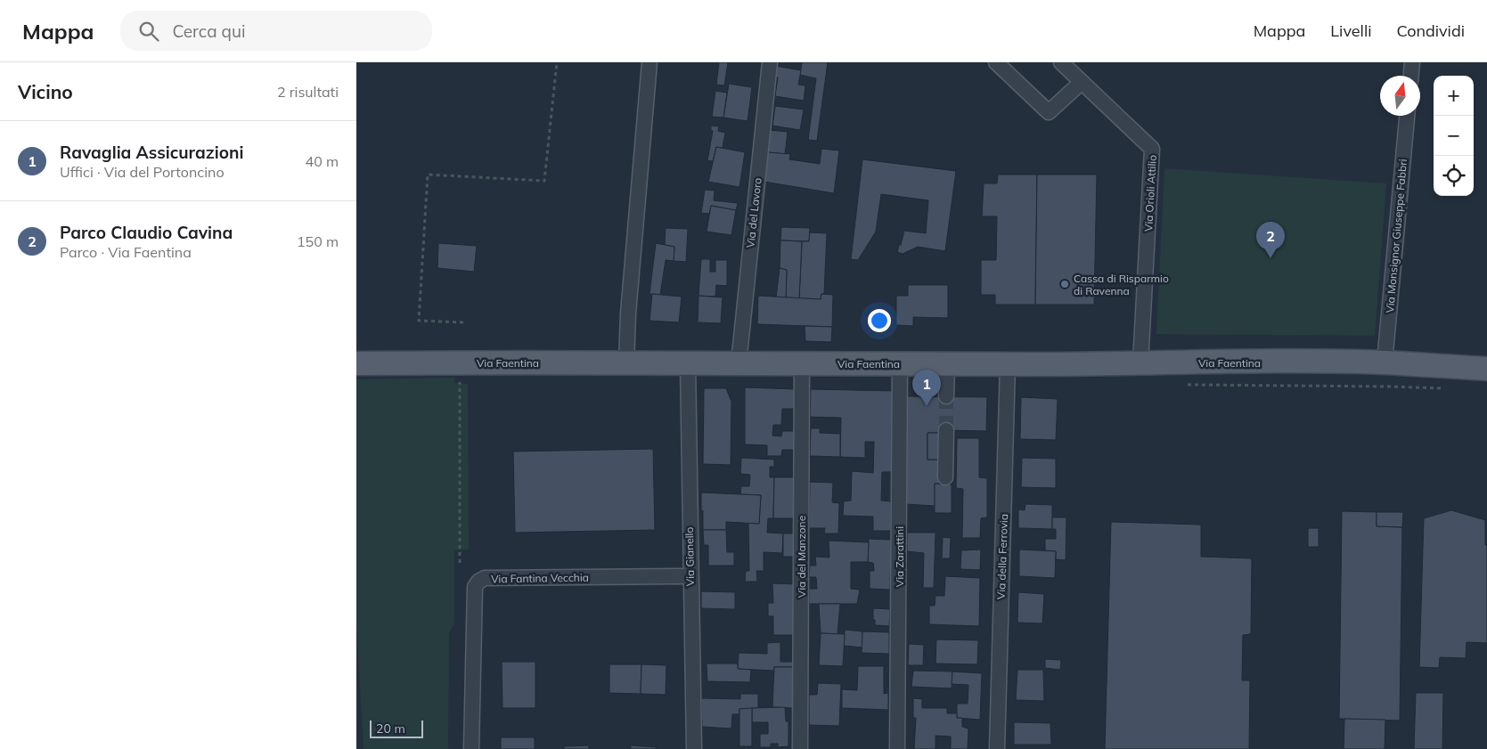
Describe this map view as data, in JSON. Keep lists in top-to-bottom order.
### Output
{
  "streets": {
    "main road": ["Via Faentina"],
    "street": [
      "Via Orioli Attilio",
      "Via del Lavoro",
      "Via Monsignor Giuseppe Fabbri",
      "Via Gianello",
      "Via del Manzone",
      "Via Zarattini",
      "Via della Ferrovia",
      "Via Fantina Vecchia"
    ]
  },
  "crossings": [
    ["Via Orioli Attilio", "Via Faentina"],
    ["Via del Lavoro", "Via Faentina"],
    ["Via Monsignor Giuseppe Fabbri", "Via Faentina"],
    ["Via Faentina", "Via Gianello"],
    ["Via Faentina", "Via del Manzone"],
    ["Via Faentina", "Via Zarattini"],
    ["Via Faentina", "Via della Ferrovia"],
    ["Via Gianello", "Via Fantina Vecchia"]
  ],
  "places": ["Cassa di Risparmio di Ravenna"],
  "scale_bar": "20 m",
  "north": "top",
  "page": {
    "header": "Mappa",
    "search": "Cerca qui",
    "nav": ["Mappa", "Livelli", "Condividi"],
    "heading": ["Vicino", "2 risultati"],
    "map_buttons": ["+", "−"],
    "list": [
      {
        "mark": "1",
        "name": "Ravaglia Assicurazioni",
        "note": "Uffici · Via del Portoncino",
        "value": "40 m"
      },
      {
        "mark": "2",
        "name": "Parco Claudio Cavina",
        "note": "Parco · Via Faentina",
        "value": "150 m"
      }
    ],
    "pins": ["2", "1"],
    "scale": "20 m"
  }
}
